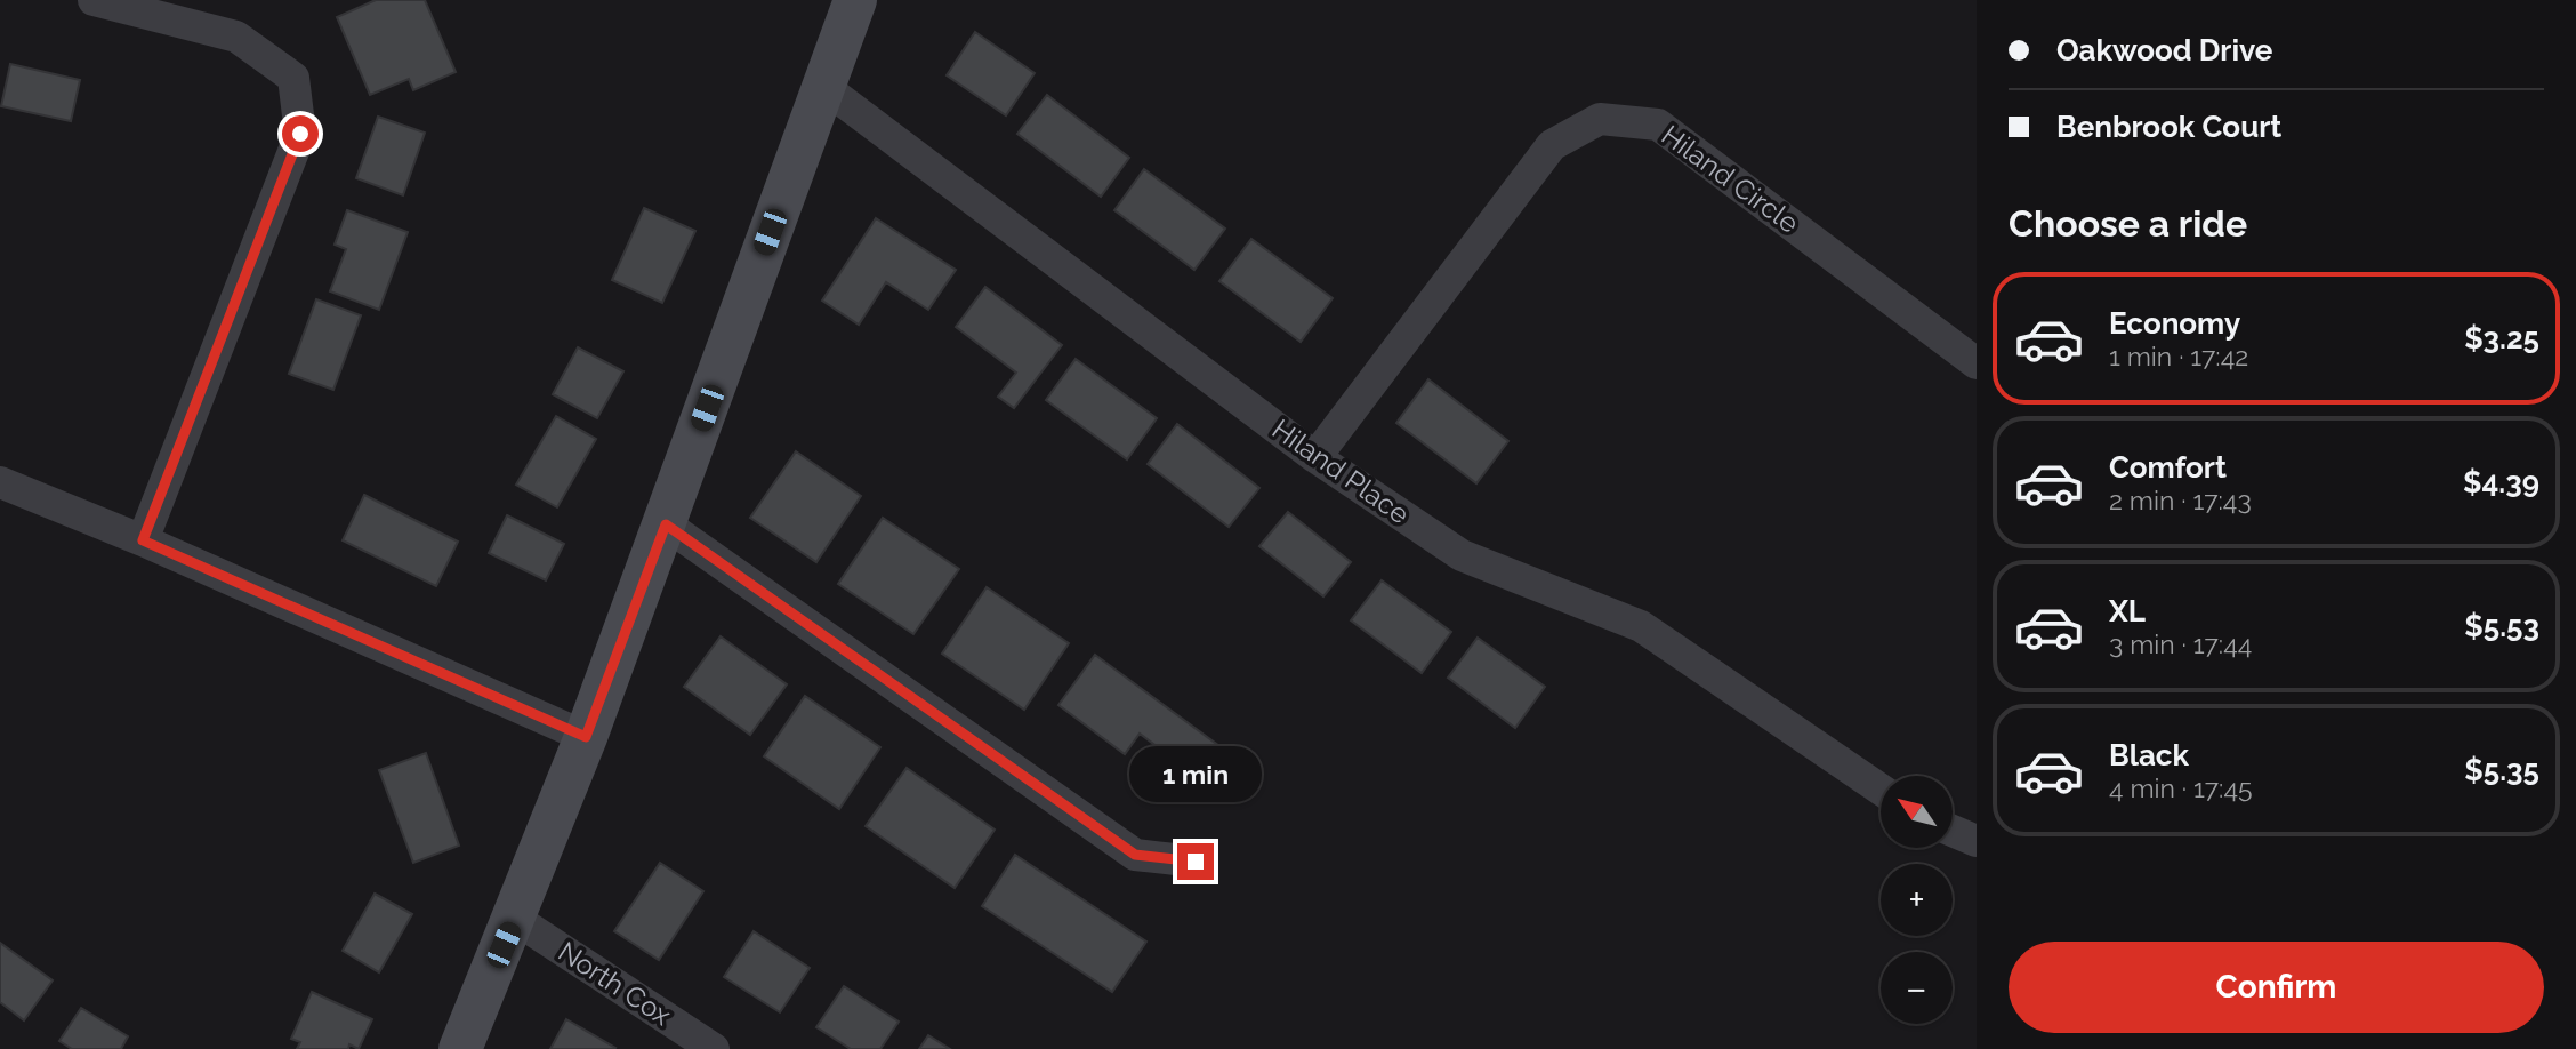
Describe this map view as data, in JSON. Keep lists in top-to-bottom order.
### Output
{
  "streets": {
    "street": ["Hiland Circle", "Hiland Place", "North Cox"]
  },
  "crossings": [
    ["Hiland Circle", "Hiland Place"]
  ],
  "north": "top left",
  "page": {
    "banner": ["Oakwood Drive", "Benbrook Court"],
    "heading": "Choose a ride",
    "list": [
      {
        "name": "Economy",
        "note": "1 min · 17:42",
        "value": "$3.25"
      },
      {
        "name": "Comfort",
        "note": "2 min · 17:43",
        "value": "$4.39"
      },
      {
        "name": "XL",
        "note": "3 min · 17:44",
        "value": "$5.53"
      },
      {
        "name": "Black",
        "note": "4 min · 17:45",
        "value": "$5.35"
      }
    ],
    "bubble": "1 min",
    "map_buttons": ["+", "−"],
    "buttons": "Confirm"
  }
}
